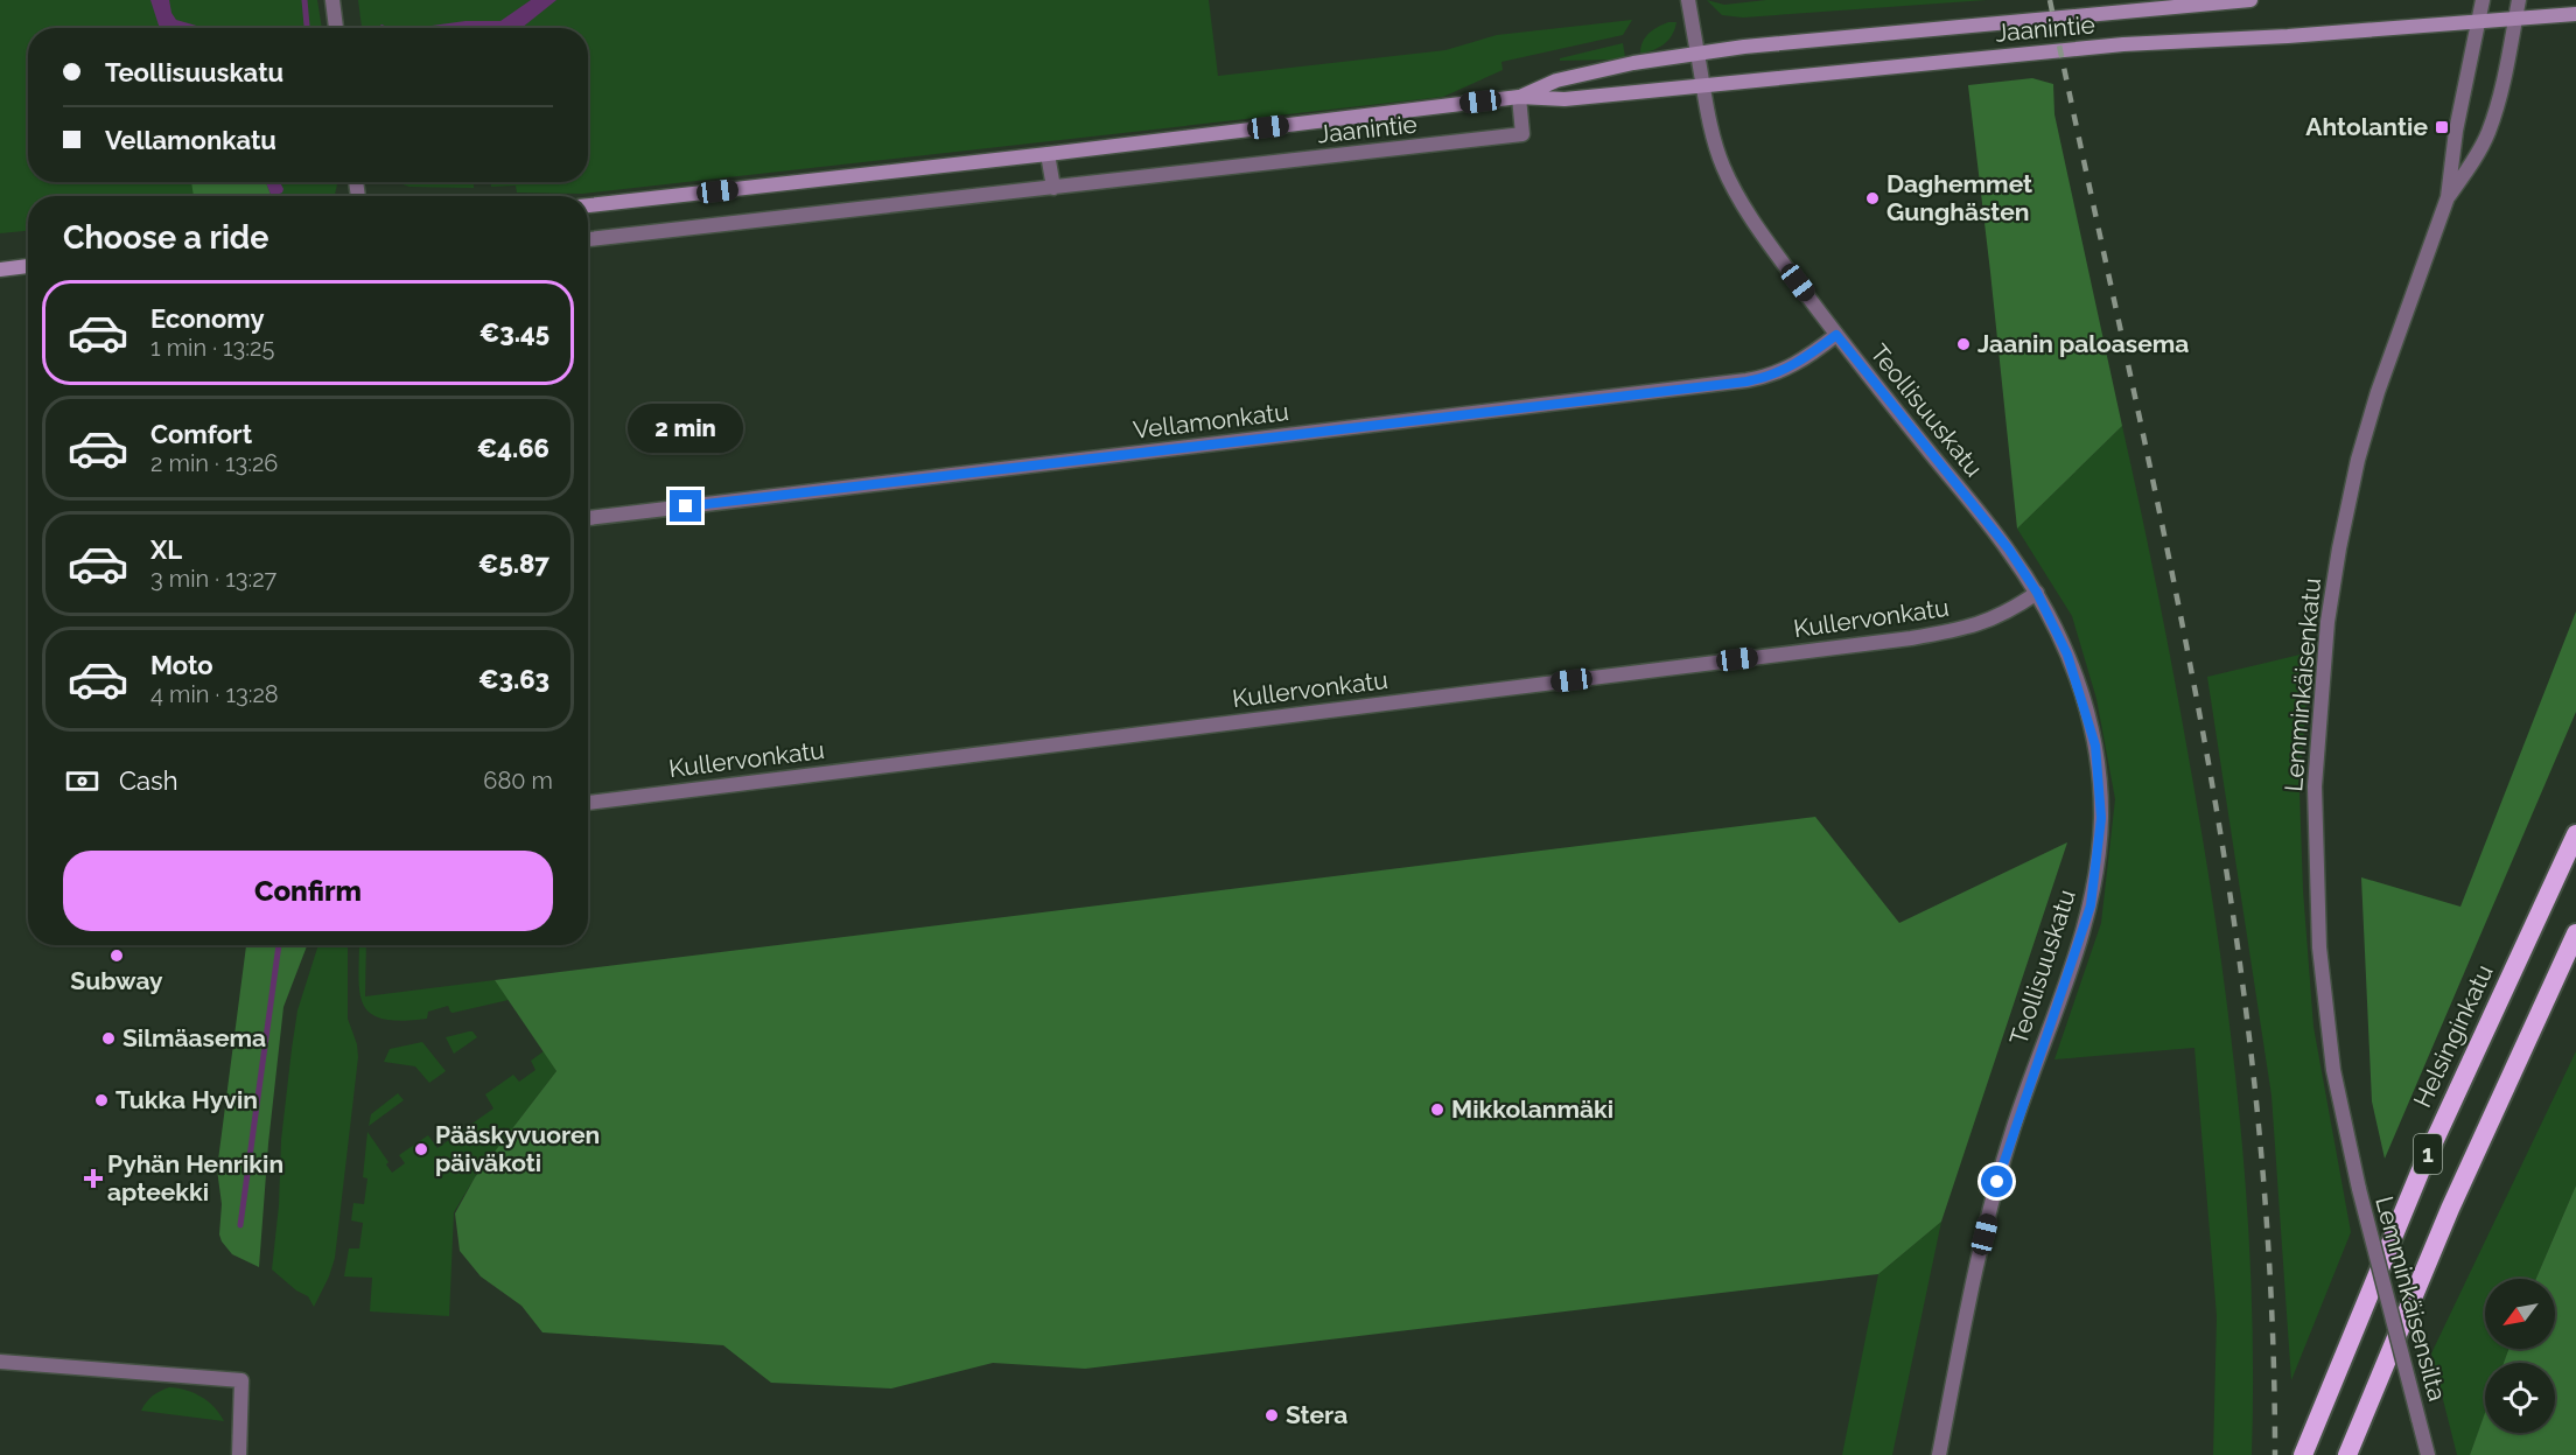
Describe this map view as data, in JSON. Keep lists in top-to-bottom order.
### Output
{
  "streets": {
    "highway": ["Helsinginkatu", "1"],
    "main road": ["Jaanintie"],
    "street": [
      "Teollisuuskatu",
      "Vellamonkatu",
      "Kullervonkatu",
      "Lemminkäisenkatu",
      "Lemminkäisensilta"
    ]
  },
  "crossings": [
    ["Jaanintie", "Teollisuuskatu"],
    ["Jaanintie", "Lemminkäisenkatu"],
    ["Teollisuuskatu", "Vellamonkatu"],
    ["Teollisuuskatu", "Kullervonkatu"],
    ["Lemminkäisenkatu", "Lemminkäisensilta"]
  ],
  "places": {
    "transit": ["Ahtolantie"],
    "other": [
      "Daghemmet Gunghästen",
      "Jaanin paloasema",
      "Subway",
      "Silmäasema",
      "Tukka Hyvin",
      "Mikkolanmäki",
      "Pääskyvuoren päiväkoti",
      "Stera"
    ],
    "health": ["Pyhän Henrikin apteekki"]
  },
  "north": "bottom left",
  "page": {
    "banner": ["Teollisuuskatu", "Vellamonkatu"],
    "heading": "Choose a ride",
    "list": [
      {
        "name": "Economy",
        "note": "1 min · 13:25",
        "value": "€3.45"
      },
      {
        "name": "Comfort",
        "note": "2 min · 13:26",
        "value": "€4.66"
      },
      {
        "name": "XL",
        "note": "3 min · 13:27",
        "value": "€5.87"
      },
      {
        "name": "Moto",
        "note": "4 min · 13:28",
        "value": "€3.63"
      }
    ],
    "bubble": "2 min",
    "pay": ["Cash", "680 m"],
    "buttons": "Confirm"
  }
}
